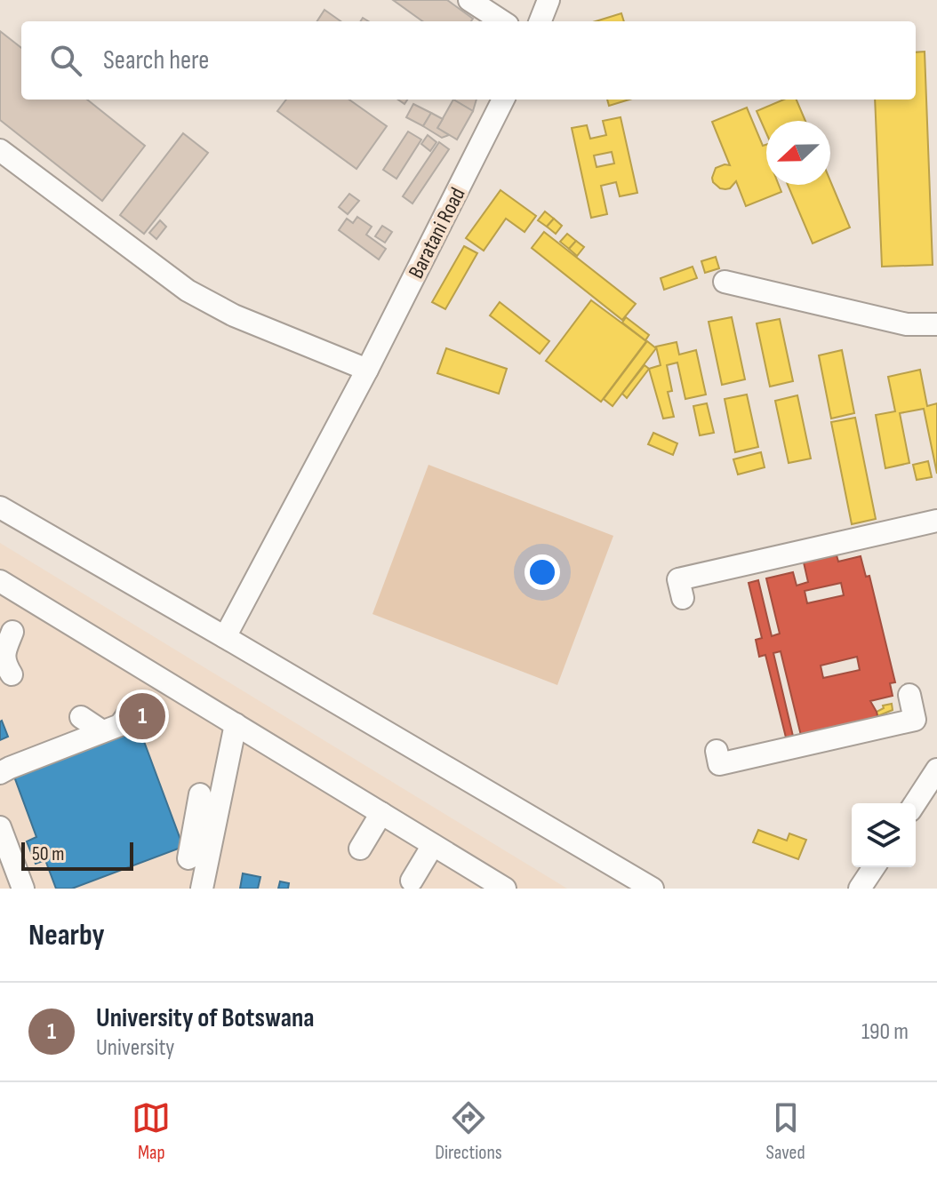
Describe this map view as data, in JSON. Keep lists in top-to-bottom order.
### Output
{
  "streets": {
    "street": ["Baratani Road"]
  },
  "scale_bar": "50 m",
  "north": "left",
  "page": {
    "search": "Search here",
    "pins": "1",
    "scale": "50 m",
    "heading": "Nearby",
    "list": [
      {
        "mark": "1",
        "name": "University of Botswana",
        "note": "University",
        "value": "190 m"
      }
    ],
    "nav": ["Map", "Directions", "Saved"]
  }
}
